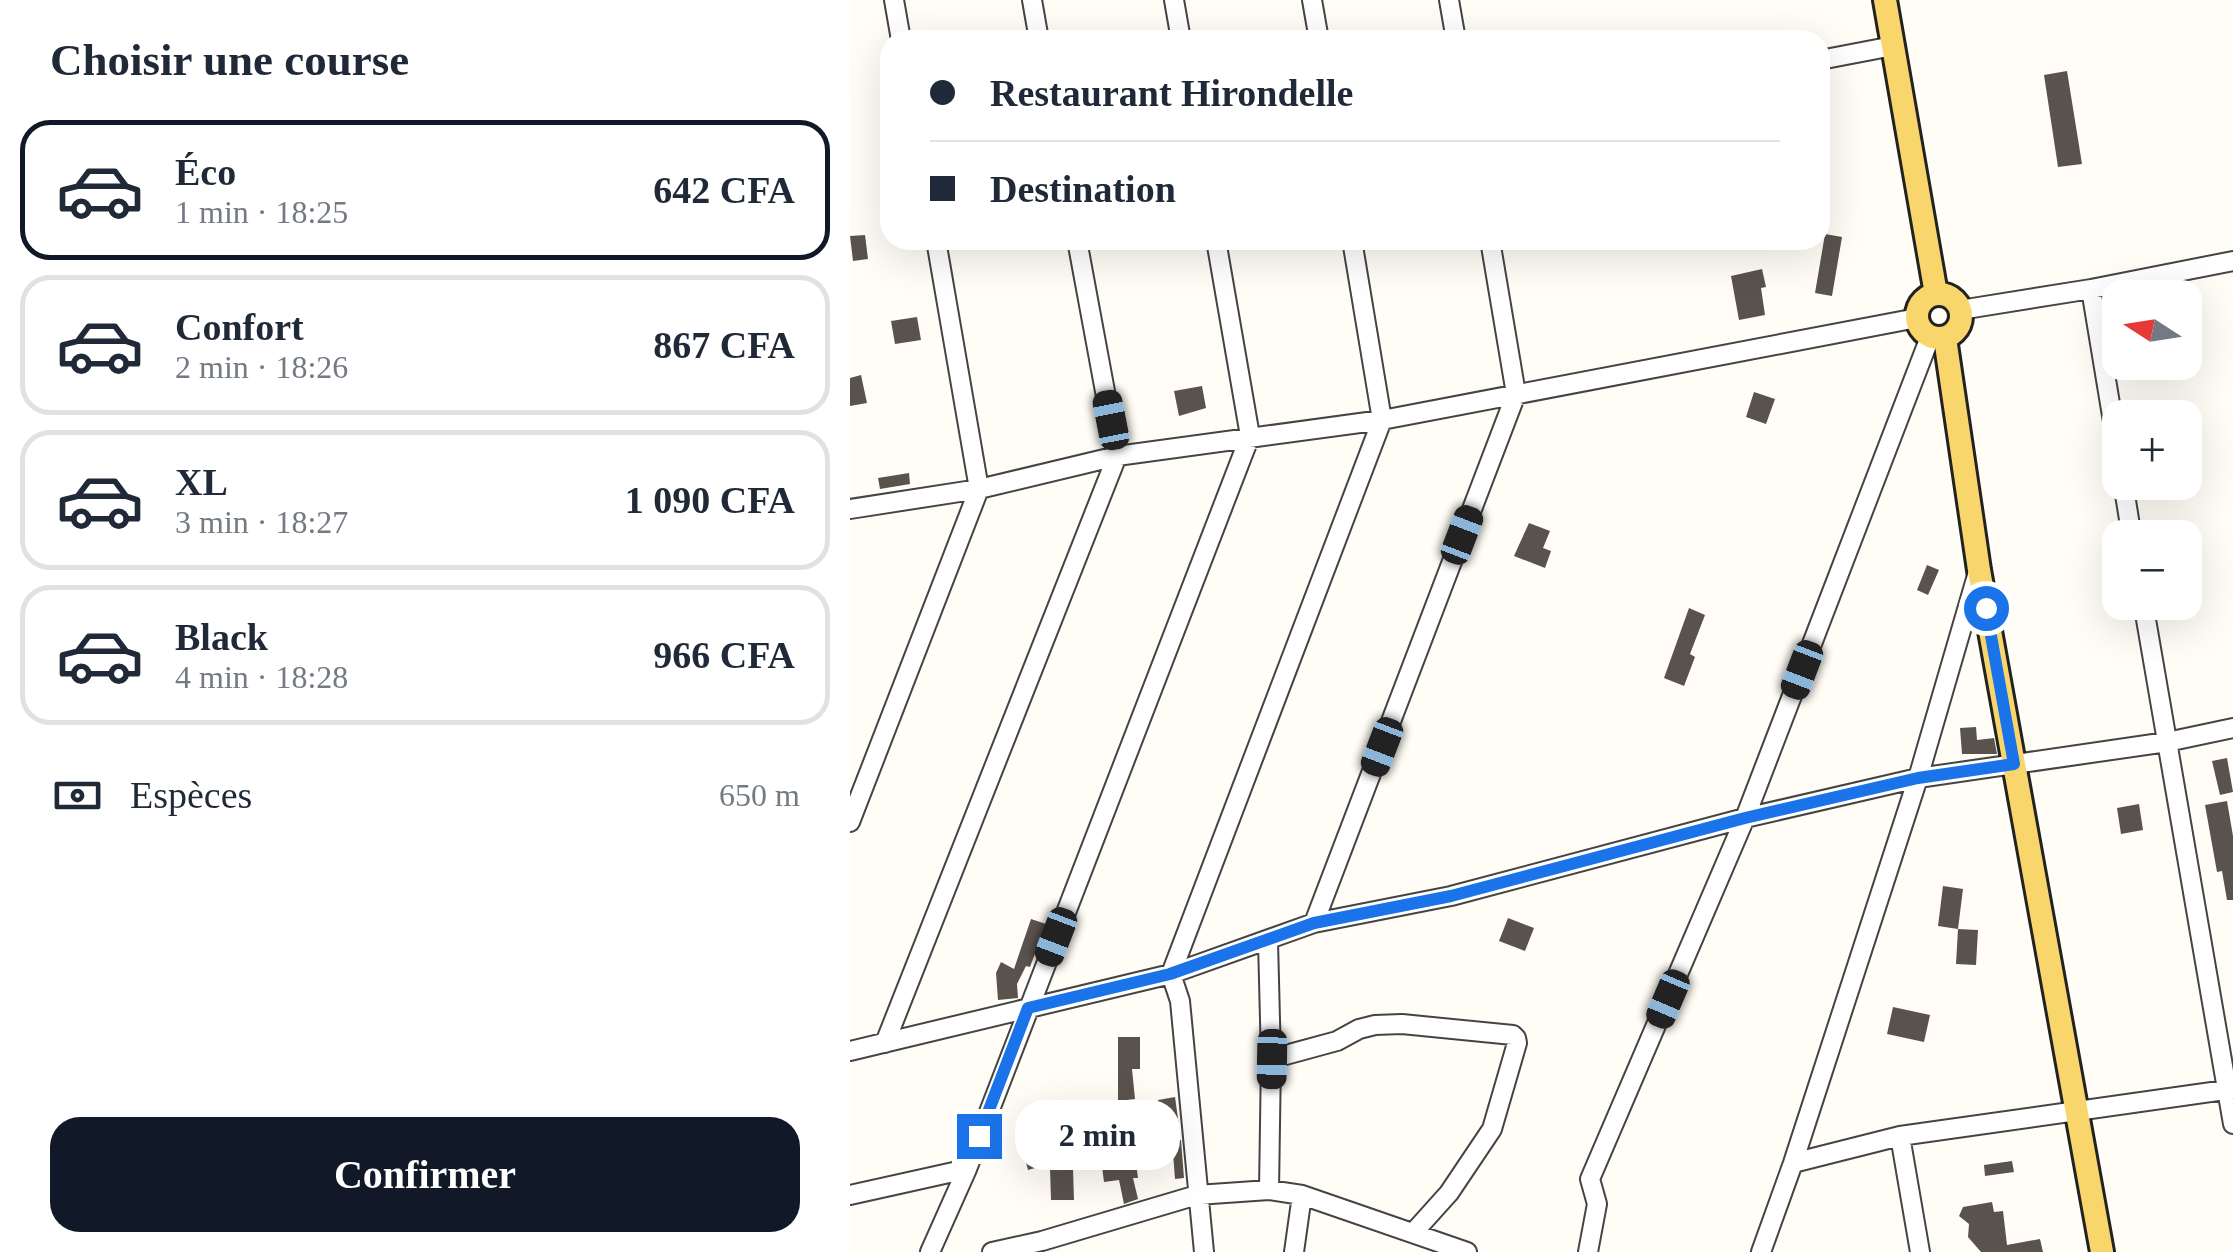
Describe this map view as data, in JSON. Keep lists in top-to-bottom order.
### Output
{
  "north": "left",
  "page": {
    "heading": "Choisir une course",
    "banner": ["Restaurant Hirondelle", "Destination"],
    "list": [
      {
        "name": "Éco",
        "note": "1 min · 18:25",
        "value": "642 CFA"
      },
      {
        "name": "Confort",
        "note": "2 min · 18:26",
        "value": "867 CFA"
      },
      {
        "name": "XL",
        "note": "3 min · 18:27",
        "value": "1 090 CFA"
      },
      {
        "name": "Black",
        "note": "4 min · 18:28",
        "value": "966 CFA"
      }
    ],
    "map_buttons": ["+", "−"],
    "pay": ["Espèces", "650 m"],
    "buttons": "Confirmer",
    "bubble": "2 min"
  }
}
